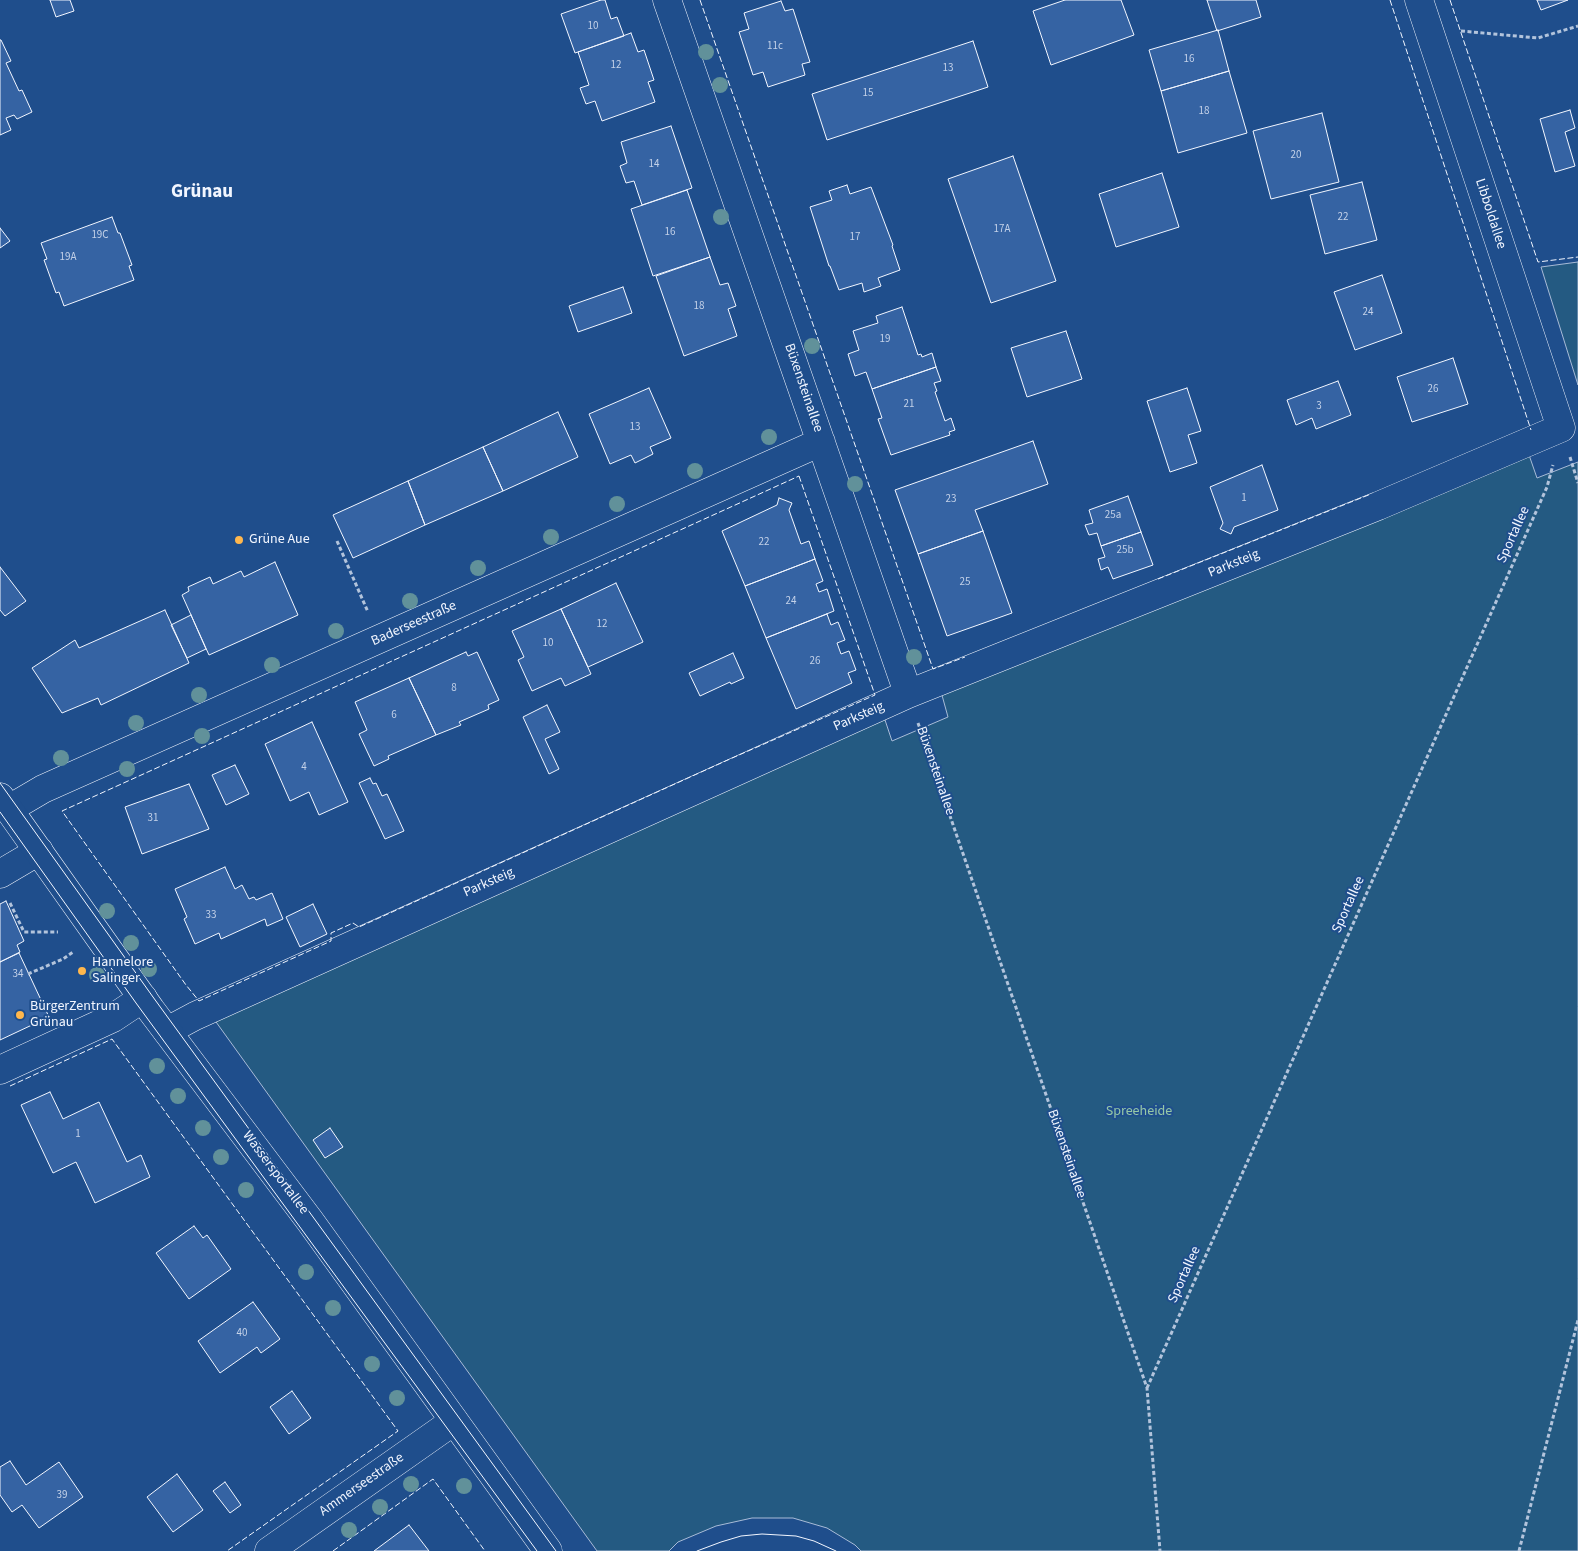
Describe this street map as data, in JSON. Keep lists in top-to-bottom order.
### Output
{
  "streets": {
    "street": [
      "Libboldallee",
      "Büxensteinallee",
      "Parksteig",
      "Baderseestraße",
      "Wassersportallee",
      "Ammerseestraße"
    ],
    "path": ["Sportallee"]
  },
  "crossings": [
    ["Libboldallee", "Sportallee"],
    ["Libboldallee", "Parksteig"],
    ["Büxensteinallee", "Sportallee"],
    ["Büxensteinallee", "Parksteig"],
    ["Büxensteinallee", "Baderseestraße"],
    ["Sportallee", "Parksteig"],
    ["Parksteig", "Wassersportallee"],
    ["Baderseestraße", "Wassersportallee"],
    ["Wassersportallee", "Ammerseestraße"]
  ],
  "districts": ["Grünau"],
  "parks": ["Spreeheide"],
  "places": ["Grüne Aue", "Hannelore Salinger", "BürgerZentrum Grünau"],
  "house_numbers": [
    "10",
    "11c",
    "16",
    "12",
    "13",
    "15",
    "18",
    "20",
    "14",
    "22",
    "17A",
    "16",
    "19C",
    "17",
    "19A",
    "18",
    "24",
    "19",
    "26",
    "21",
    "3",
    "13",
    "1",
    "23",
    "25a",
    "22",
    "25b",
    "25",
    "24",
    "12",
    "10",
    "26",
    "8",
    "6",
    "4",
    "31",
    "33",
    "34",
    "1",
    "40",
    "39"
  ]
}
